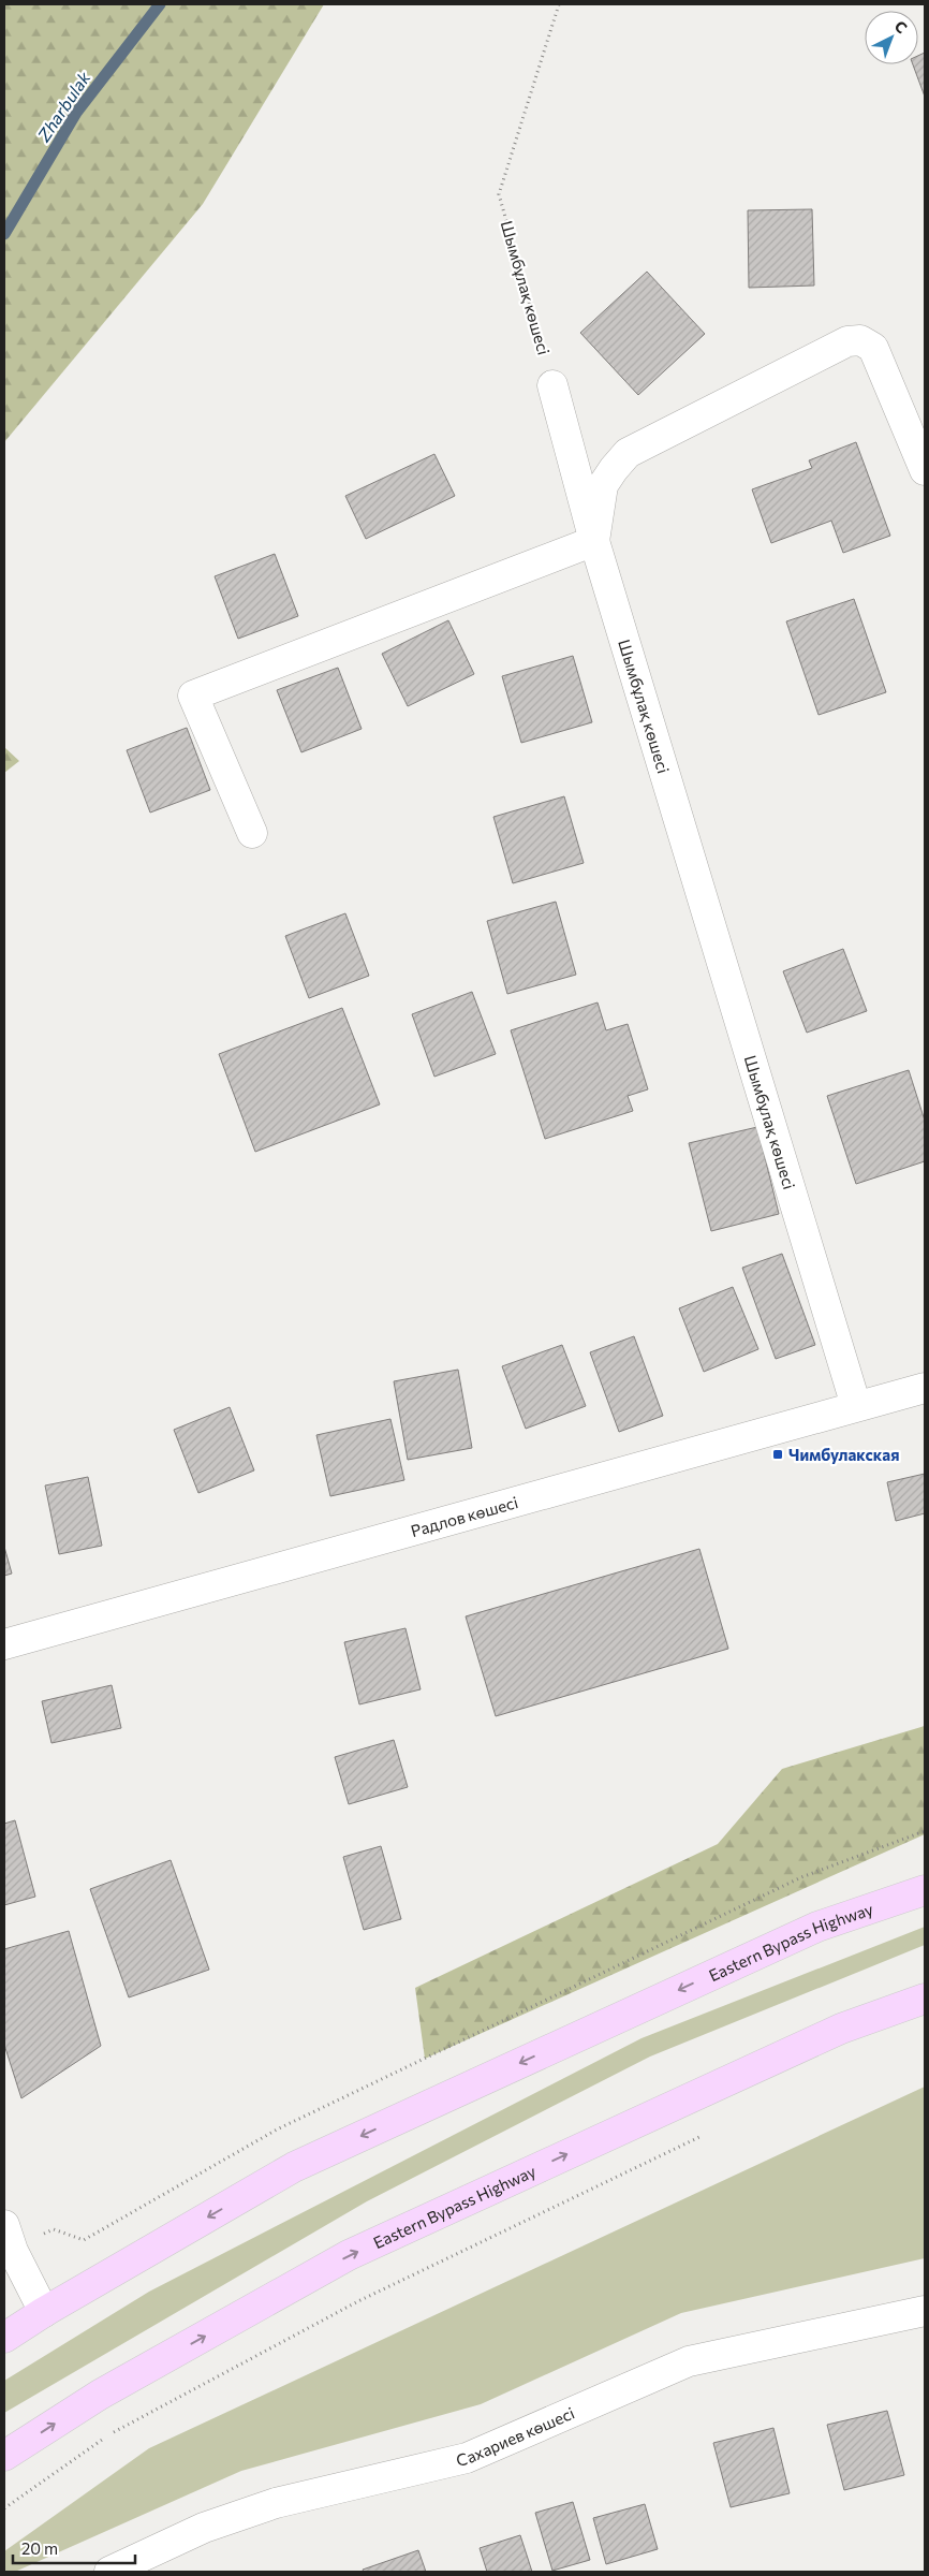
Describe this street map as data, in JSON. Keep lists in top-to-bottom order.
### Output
{
  "streets": {
    "main road": ["Eastern Bypass Highway"],
    "street": ["Шымбұлақ көшесі", "Радлов көшесі", "Сахариев көшесі"]
  },
  "crossings": [
    ["Шымбұлақ көшесі", "Радлов көшесі"]
  ],
  "water": ["Zharbulak"],
  "places": {
    "transit": ["Чимбулакская"]
  },
  "scale_bar": "20 m",
  "north": "top right"
}
